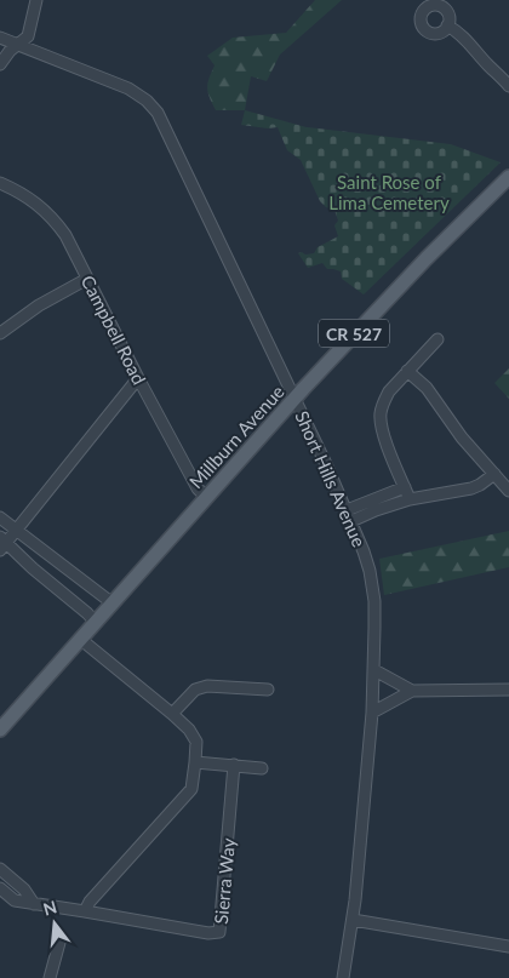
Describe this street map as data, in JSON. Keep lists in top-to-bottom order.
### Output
{
  "streets": {
    "main road": ["CR 527", "Millburn Avenue"],
    "street": ["Campbell Road", "Short Hills Avenue", "Sierra Way"]
  },
  "crossings": [
    ["Campbell Road", "Millburn Avenue"],
    ["Millburn Avenue", "Short Hills Avenue"]
  ],
  "parks": ["Saint Rose of Lima Cemetery"],
  "north": "top"
}
